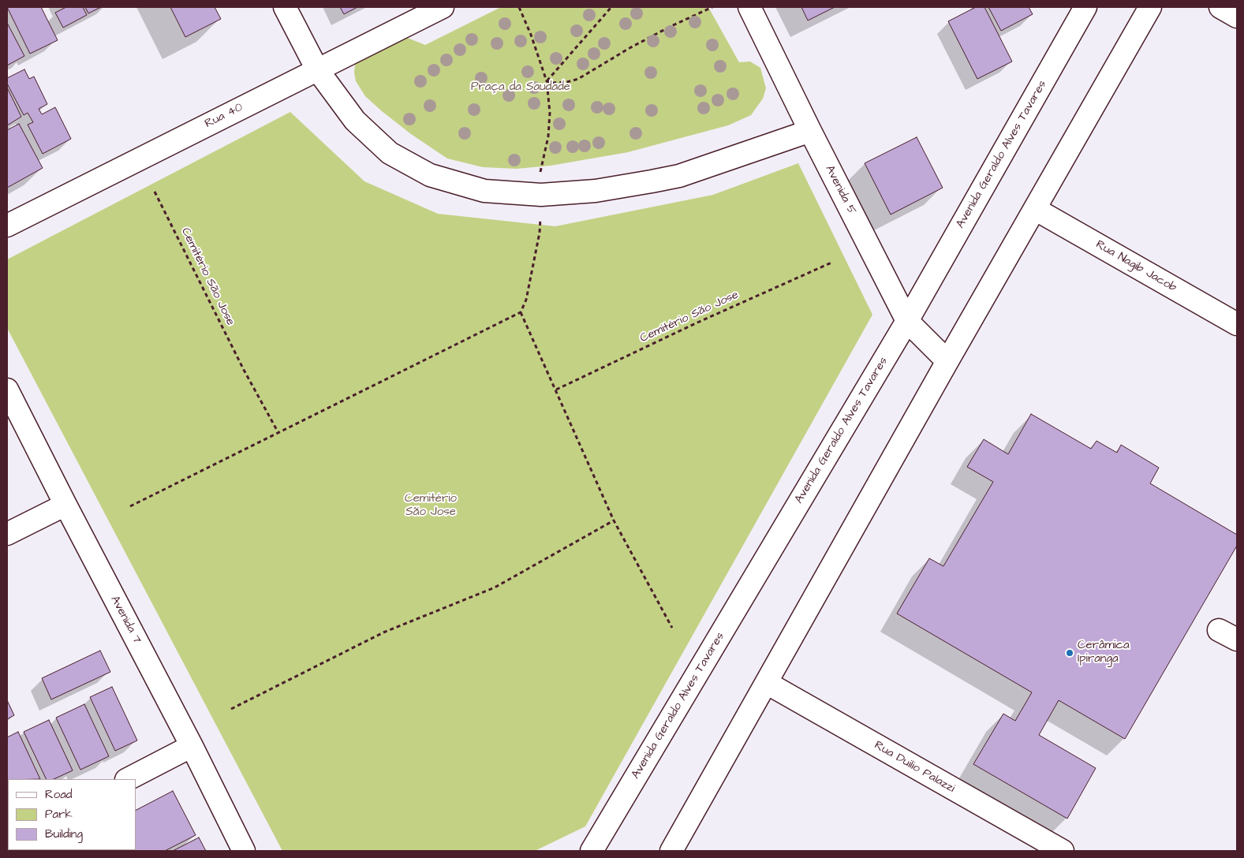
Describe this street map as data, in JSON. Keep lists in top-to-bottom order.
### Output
{
  "streets": {
    "street": [
      "Rua 40",
      "Avenida Geraldo Alves Tavares",
      "Avenida 5",
      "Rua Nagib Jacob",
      "Avenida 7",
      "Rua Duilio Palazzi"
    ],
    "path": ["Cemitério São Jose"]
  },
  "crossings": [
    ["Avenida Geraldo Alves Tavares", "Avenida 5"]
  ],
  "parks": ["Praça da Saudade", "Cemitério São Jose"],
  "places": ["Cerâmica Ipiranga"],
  "legend": ["Road", "Park", "Building"]
}
